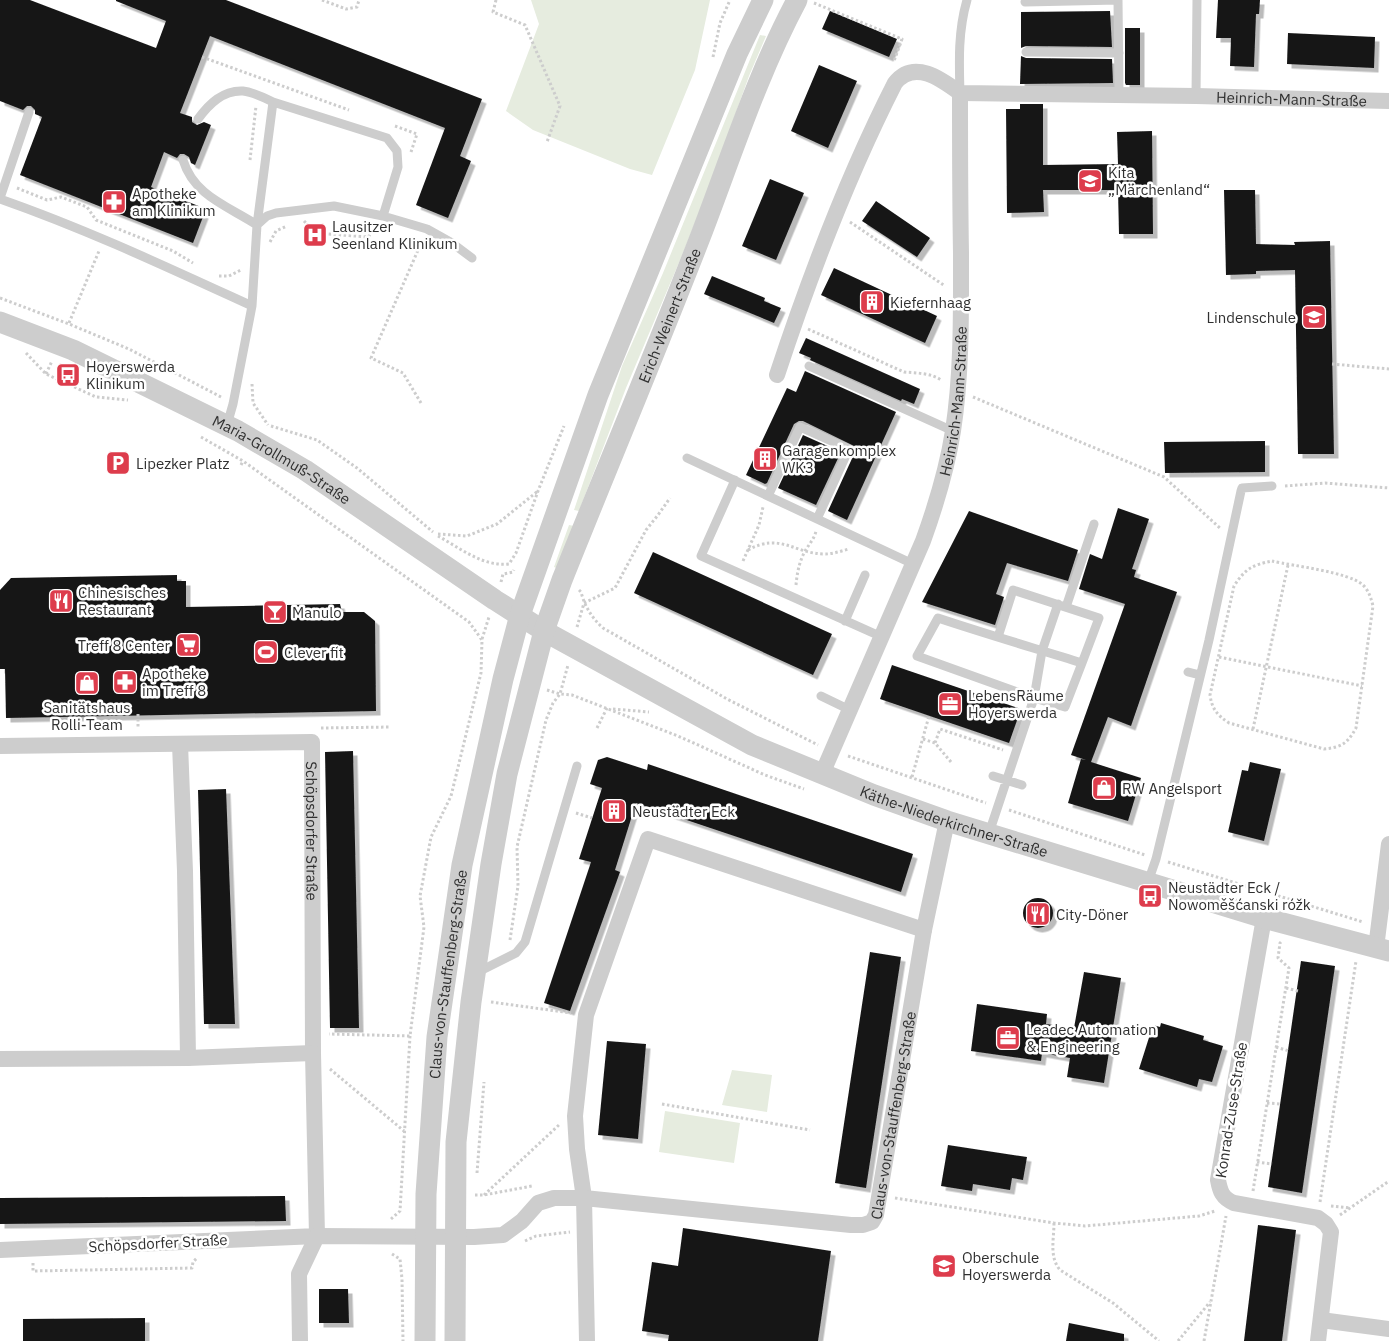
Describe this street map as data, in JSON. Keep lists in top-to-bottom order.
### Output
{
  "streets": {
    "street": [
      "Heinrich-Mann-Straße",
      "Erich-Weinert-Straße",
      "Maria-Grollmuß-Straße",
      "Käthe-Niederkirchner-Straße",
      "Schöpsdorfer Straße",
      "Claus-von-Stauffenberg-Straße",
      "Konrad-Zuse-Straße"
    ]
  },
  "crossings": [
    ["Heinrich-Mann-Straße", "Käthe-Niederkirchner-Straße"],
    ["Erich-Weinert-Straße", "Maria-Grollmuß-Straße"],
    ["Erich-Weinert-Straße", "Käthe-Niederkirchner-Straße"],
    ["Erich-Weinert-Straße", "Claus-von-Stauffenberg-Straße"],
    ["Maria-Grollmuß-Straße", "Käthe-Niederkirchner-Straße"],
    ["Maria-Grollmuß-Straße", "Claus-von-Stauffenberg-Straße"],
    ["Käthe-Niederkirchner-Straße", "Claus-von-Stauffenberg-Straße"],
    ["Käthe-Niederkirchner-Straße", "Konrad-Zuse-Straße"],
    ["Schöpsdorfer Straße", "Claus-von-Stauffenberg-Straße"]
  ],
  "places": {
    "school or university": ["Kita „Märchenland“", "Lindenschule", "Oberschule Hoyerswerda"],
    "pharmacy": ["Apotheke am Klinikum", "Apotheke im Treff 8"],
    "hospital": ["Lausitzer Seenland Klinikum"],
    "building": ["Kiefernhaag", "Garagenkomplex WK3", "Neustädter Eck"],
    "bus stop": ["Hoyerswerda Klinikum", "Neustädter Eck / Nowoměšćanski róžk"],
    "parking": ["Lipezker Platz"],
    "restaurant": ["Chinesisches Restaurant", "City-Döner"],
    "bar": ["Manulo"],
    "supermarket": ["Treff 8 Center"],
    "sports": ["Clever fit"],
    "shop": ["Sanitätshaus Rolli-Team", "RW Angelsport"],
    "office": ["LebensRäume Hoyerswerda", "Leadec Automation & Engineering"]
  }
}
